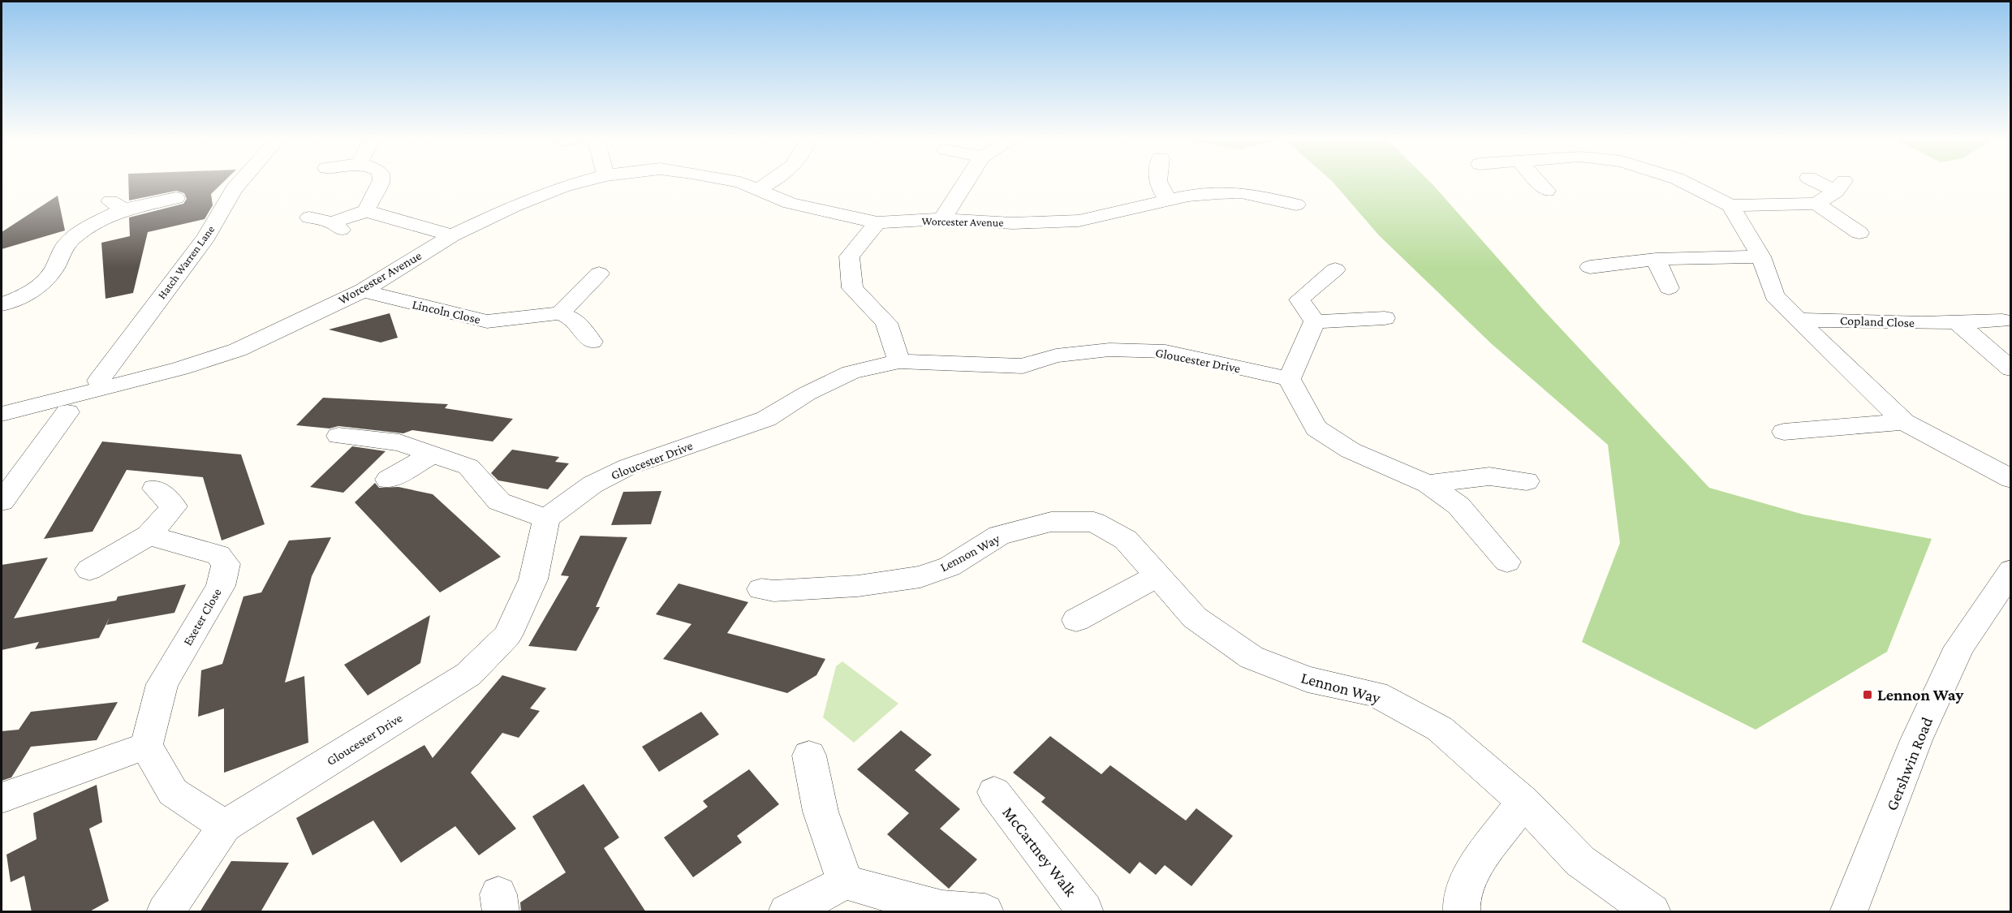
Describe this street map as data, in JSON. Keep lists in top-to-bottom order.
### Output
{
  "streets": {
    "street": [
      "Worcester Avenue",
      "Hatch Warren Lane",
      "Lincoln Close",
      "Copland Close",
      "Gloucester Drive",
      "Lennon Way",
      "Exeter Close",
      "Gershwin Road",
      "McCartney Walk"
    ]
  },
  "crossings": [
    ["Worcester Avenue", "Lincoln Close"]
  ],
  "places": {
    "transit": ["Lennon Way"]
  }
}
